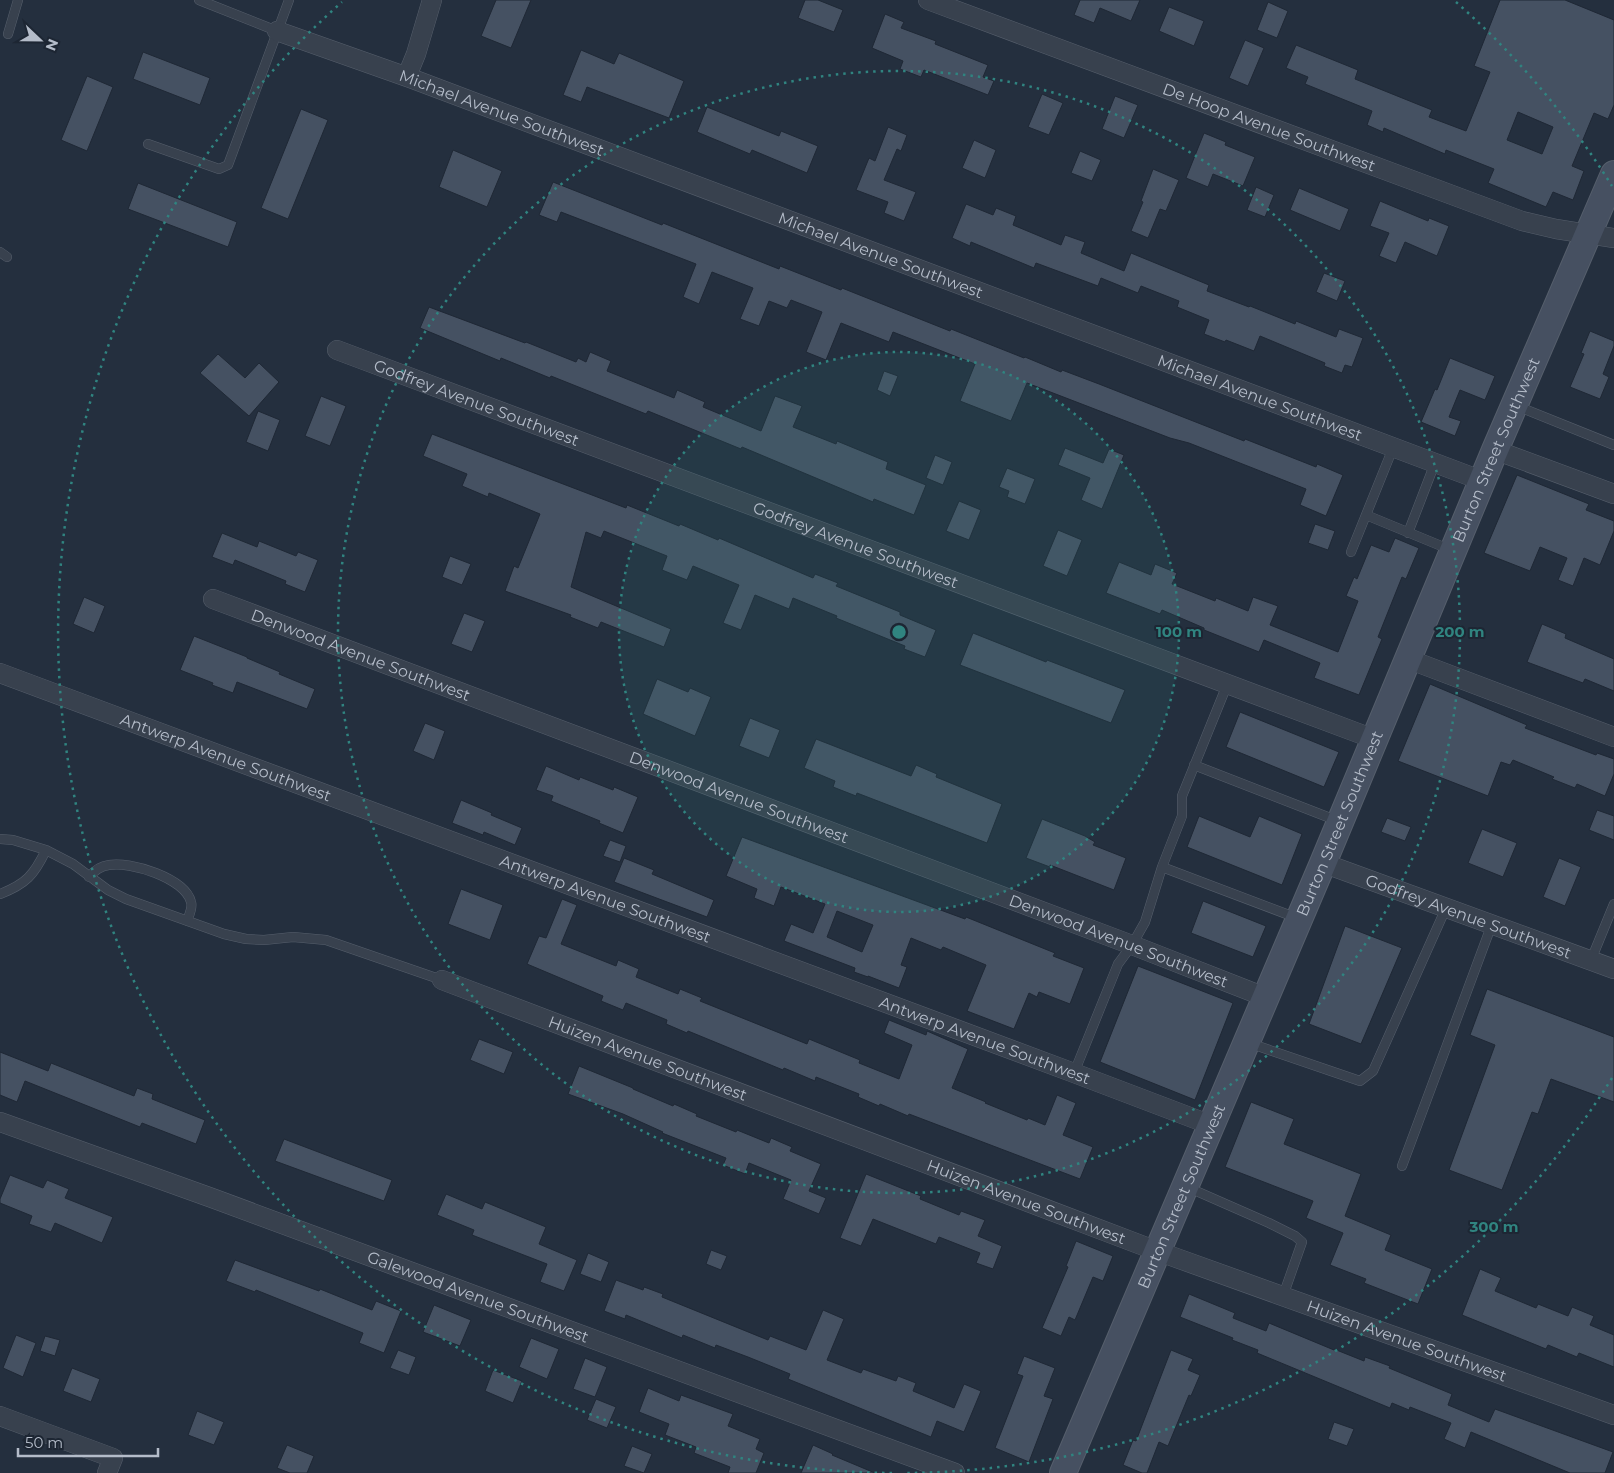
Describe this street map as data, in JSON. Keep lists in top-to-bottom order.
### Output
{
  "streets": {
    "main road": ["Burton Street Southwest"],
    "street": [
      "Michael Avenue Southwest",
      "De Hoop Avenue Southwest",
      "Godfrey Avenue Southwest",
      "Denwood Avenue Southwest",
      "Antwerp Avenue Southwest",
      "Huizen Avenue Southwest",
      "Galewood Avenue Southwest"
    ]
  },
  "crossings": [
    ["Michael Avenue Southwest", "Burton Street Southwest"],
    ["De Hoop Avenue Southwest", "Burton Street Southwest"],
    ["Godfrey Avenue Southwest", "Burton Street Southwest"],
    ["Burton Street Southwest", "Denwood Avenue Southwest"],
    ["Burton Street Southwest", "Antwerp Avenue Southwest"],
    ["Burton Street Southwest", "Huizen Avenue Southwest"]
  ],
  "scale_bar": "50 m",
  "north": "right",
  "rings": ["100 m", "200 m", "300 m"]
}
